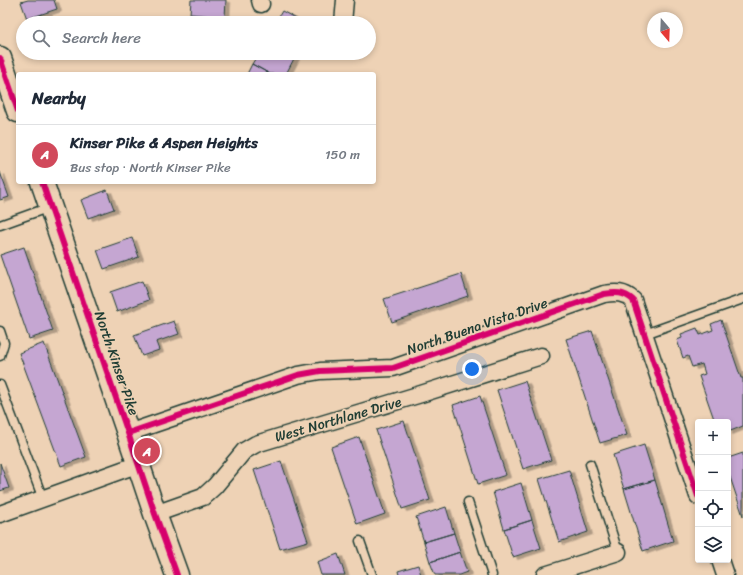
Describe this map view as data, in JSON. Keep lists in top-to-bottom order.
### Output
{
  "streets": {
    "street": ["North Buena Vista Drive", "North Kinser Pike", "West Northlane Drive"]
  },
  "crossings": [
    ["North Buena Vista Drive", "North Kinser Pike"],
    ["North Kinser Pike", "West Northlane Drive"]
  ],
  "north": "bottom",
  "page": {
    "search": "Search here",
    "heading": "Nearby",
    "list": [
      {
        "mark": "A",
        "name": "Kinser Pike & Aspen Heights",
        "note": "Bus stop · North Kinser Pike",
        "value": "150 m"
      }
    ],
    "map_buttons": ["+", "−"],
    "pins": "A"
  }
}
